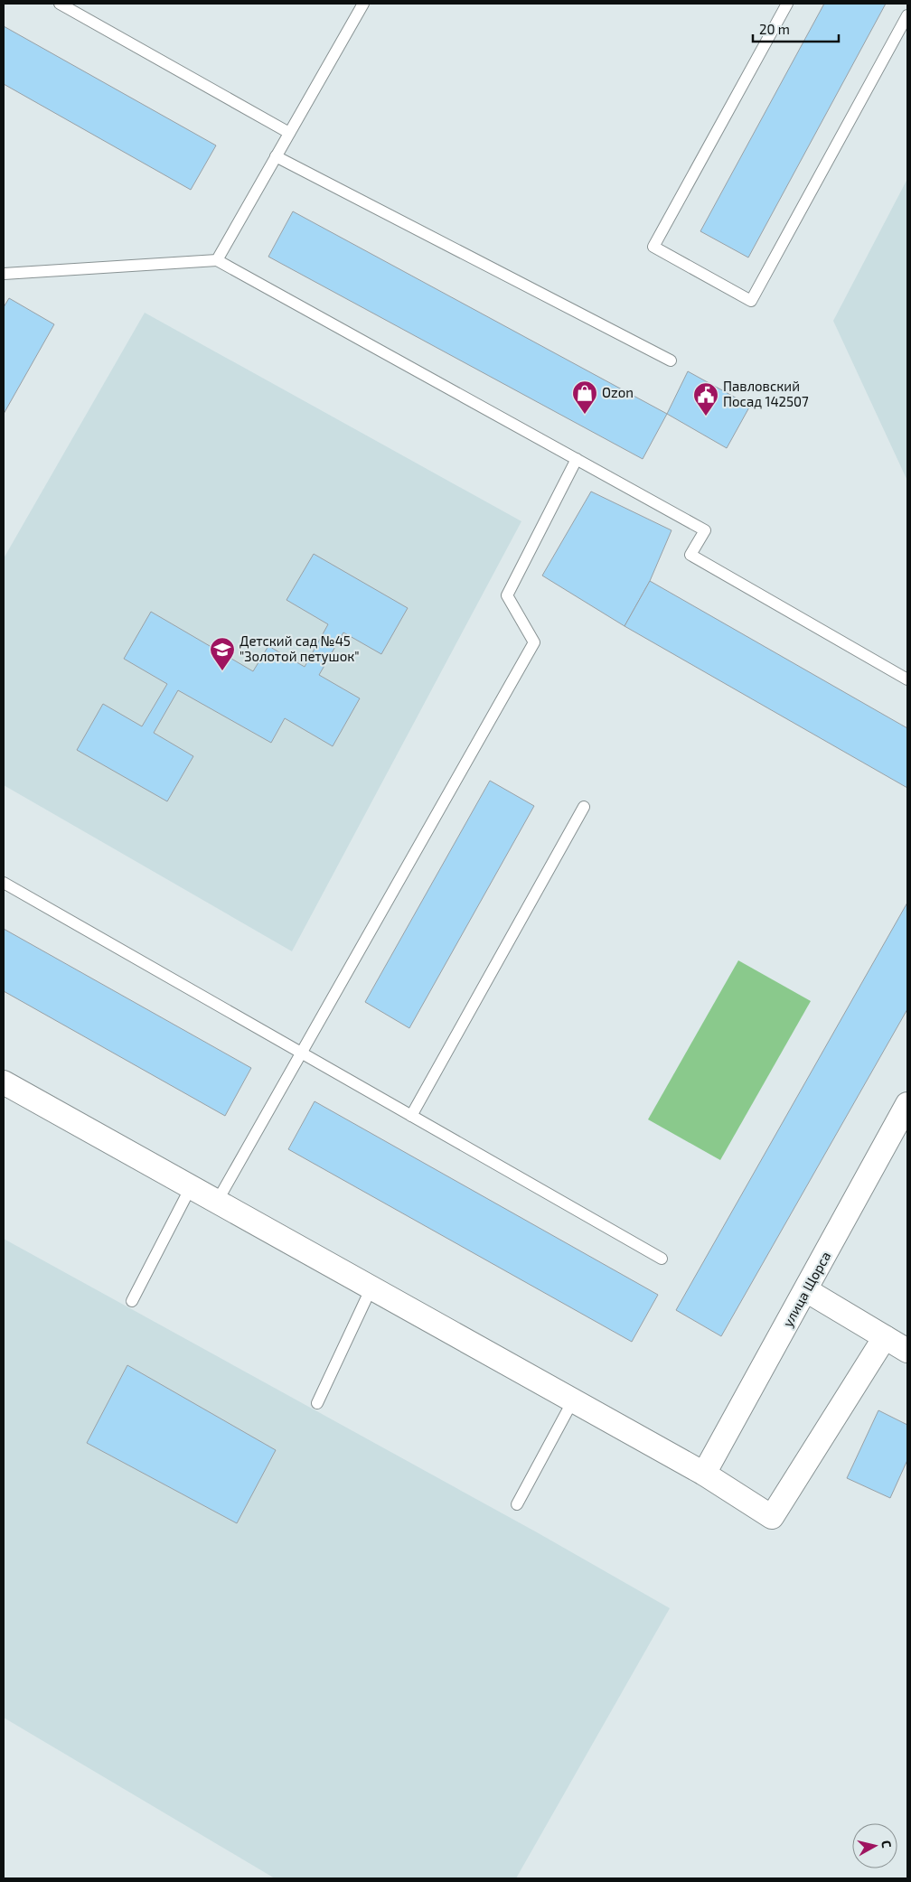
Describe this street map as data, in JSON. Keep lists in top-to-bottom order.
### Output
{
  "streets": {
    "street": ["улица Щорса"]
  },
  "places": {
    "shop": ["Ozon"],
    "public building": ["Павловский Посад 142507"],
    "school or university": ["Детский сад №45 \"Золотой петушок\""]
  },
  "scale_bar": "20 m",
  "north": "right"
}
